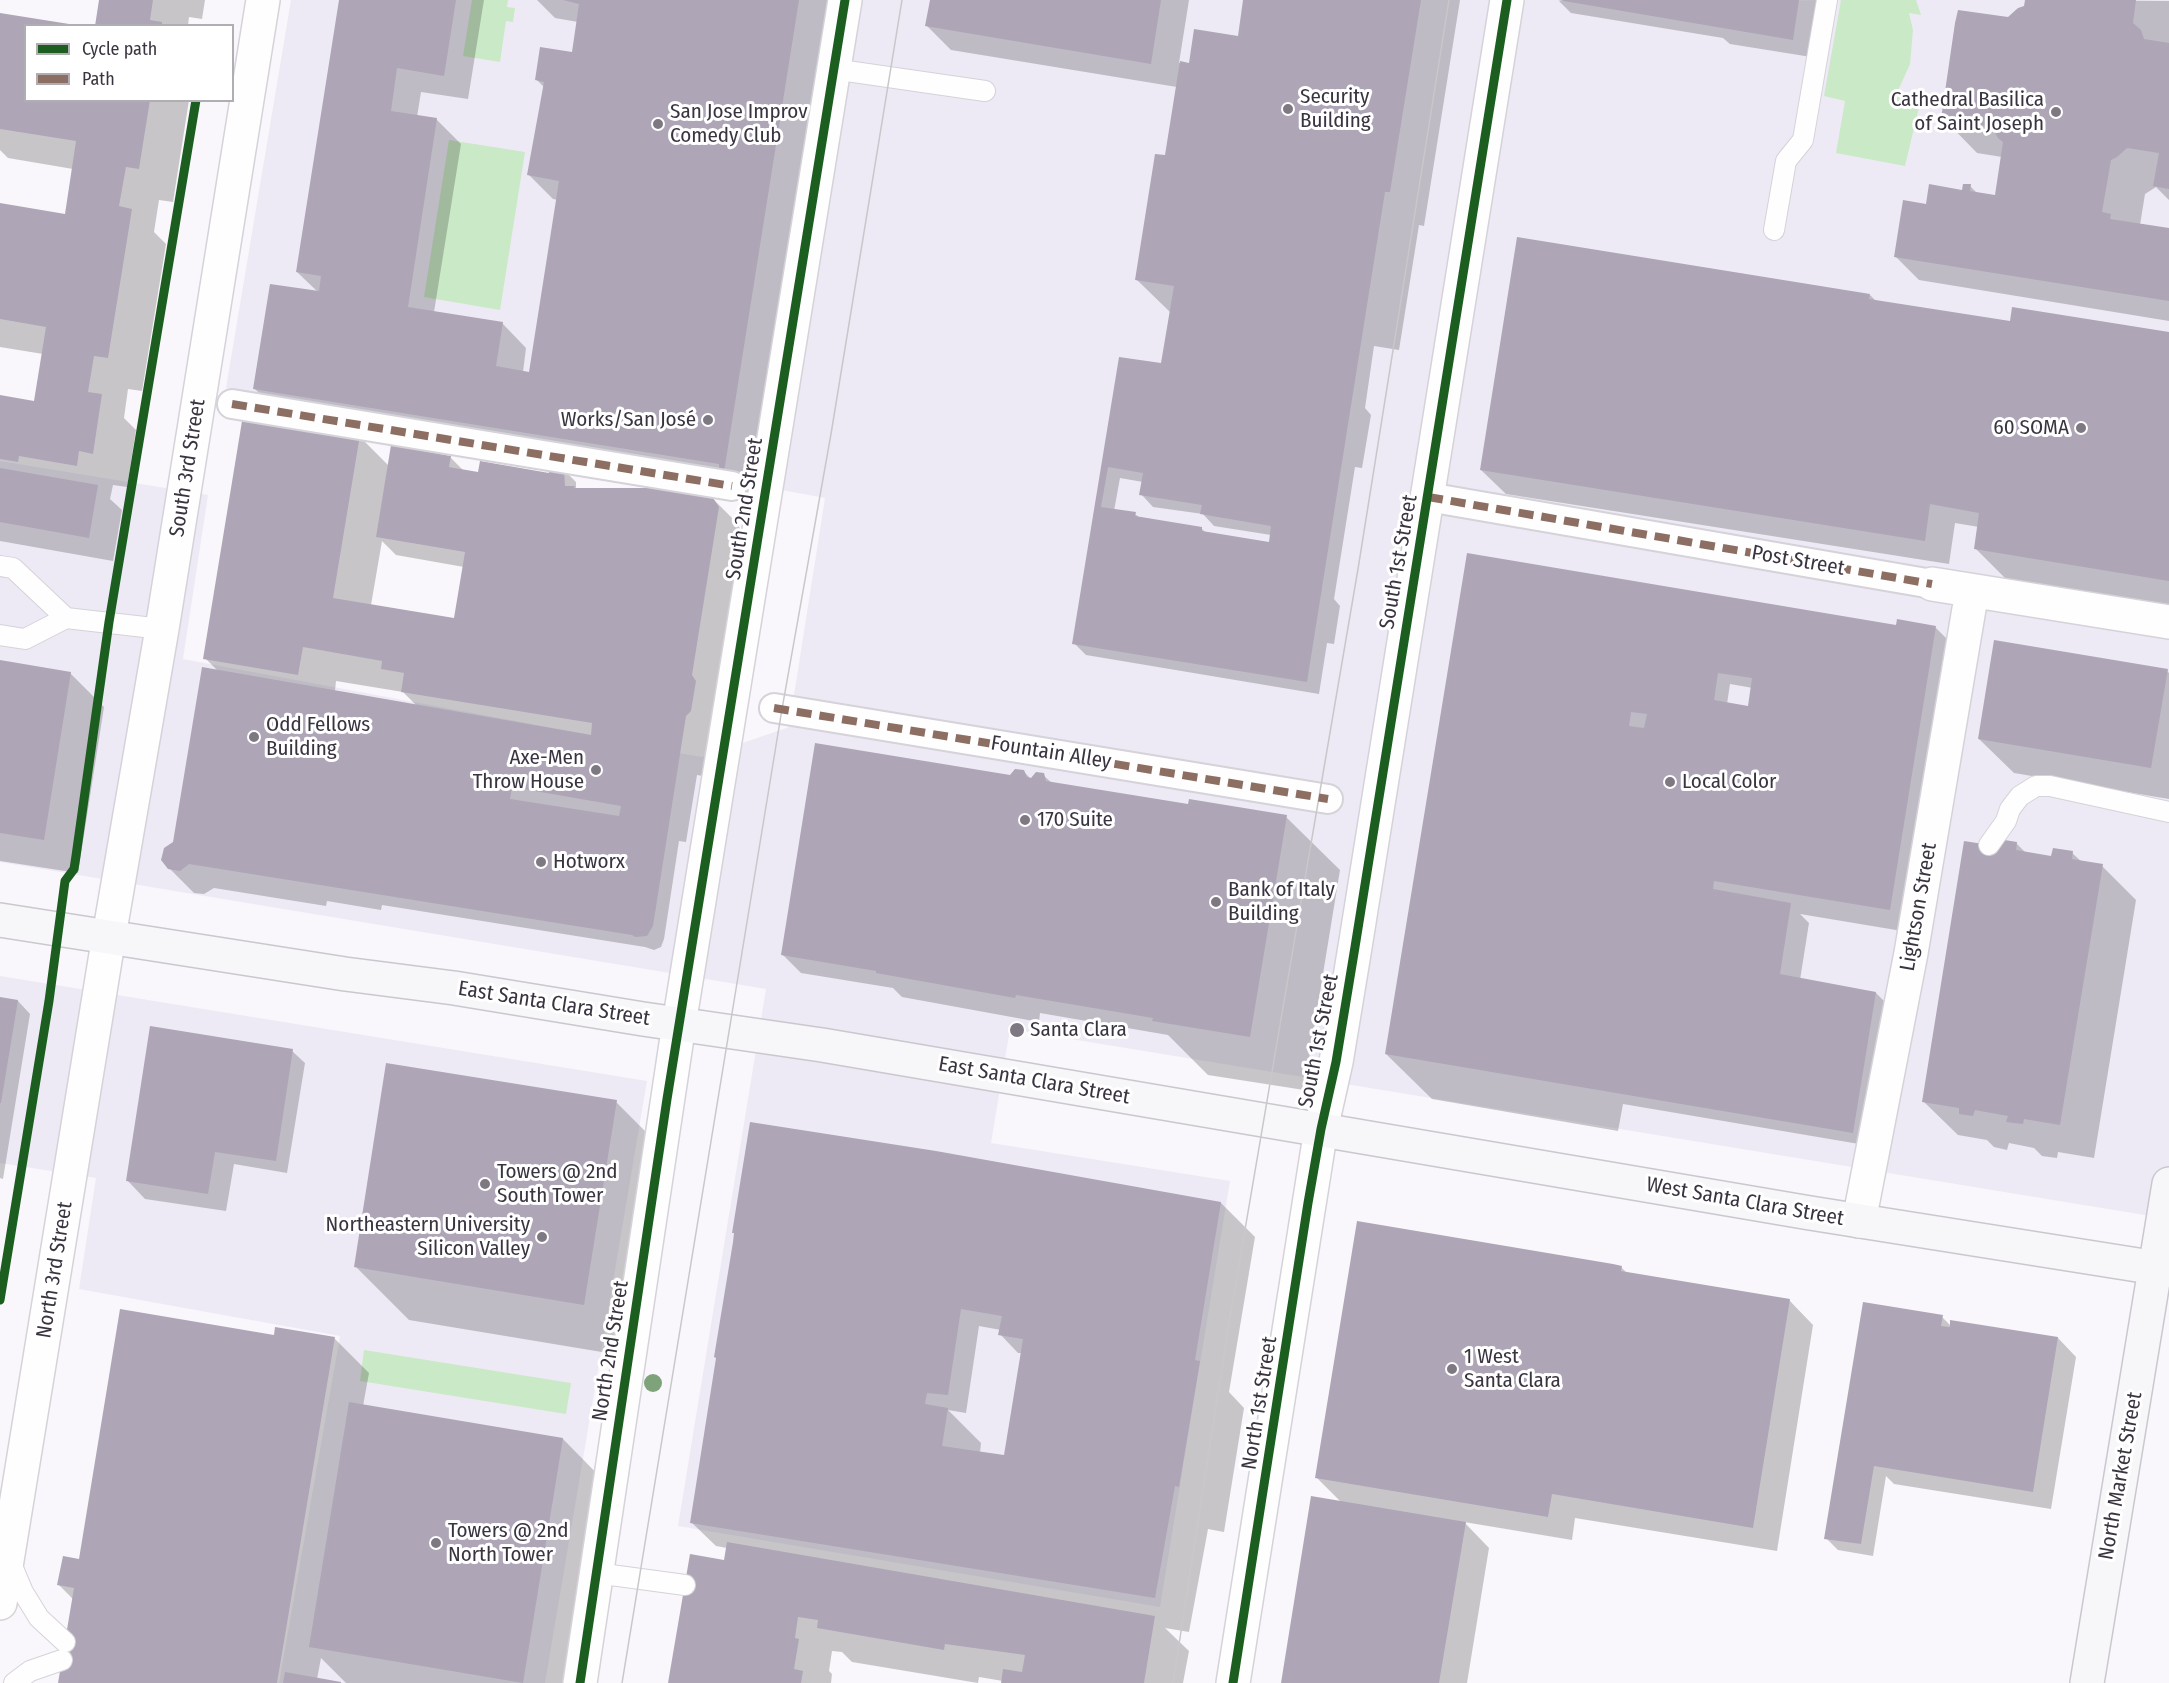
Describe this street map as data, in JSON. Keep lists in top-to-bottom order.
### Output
{
  "streets": {
    "main road": ["East Santa Clara Street", "West Santa Clara Street", "North Market Street"],
    "street": [
      "South 3rd Street",
      "South 2nd Street",
      "Post Street",
      "South 1st Street",
      "Fountain Alley",
      "Lightson Street",
      "North 3rd Street",
      "North 2nd Street",
      "North 1st Street"
    ]
  },
  "crossings": [
    ["South 3rd Street", "East Santa Clara Street"],
    ["South 3rd Street", "North 3rd Street"],
    ["South 2nd Street", "East Santa Clara Street"],
    ["South 2nd Street", "North 2nd Street"],
    ["Post Street", "South 1st Street"],
    ["Post Street", "Lightson Street"],
    ["South 1st Street", "East Santa Clara Street"],
    ["South 1st Street", "West Santa Clara Street"],
    ["South 1st Street", "North 1st Street"],
    ["Lightson Street", "West Santa Clara Street"],
    ["East Santa Clara Street", "West Santa Clara Street"],
    ["East Santa Clara Street", "North 3rd Street"],
    ["East Santa Clara Street", "North 2nd Street"],
    ["East Santa Clara Street", "North 1st Street"],
    ["West Santa Clara Street", "North 1st Street"],
    ["West Santa Clara Street", "North Market Street"]
  ],
  "places": [
    "Security Building",
    "Cathedral Basilica of Saint Joseph",
    "San Jose Improv Comedy Club",
    "Works/San José",
    "60 SOMA",
    "Odd Fellows Building",
    "Axe-Men Throw House",
    "Local Color",
    "170 Suite",
    "Hotworx",
    "Bank of Italy Building",
    "Santa Clara",
    "Towers @ 2nd South Tower",
    "Northeastern University Silicon Valley",
    "1 West Santa Clara",
    "Towers @ 2nd North Tower"
  ],
  "legend": ["Cycle path", "Path"]
}
